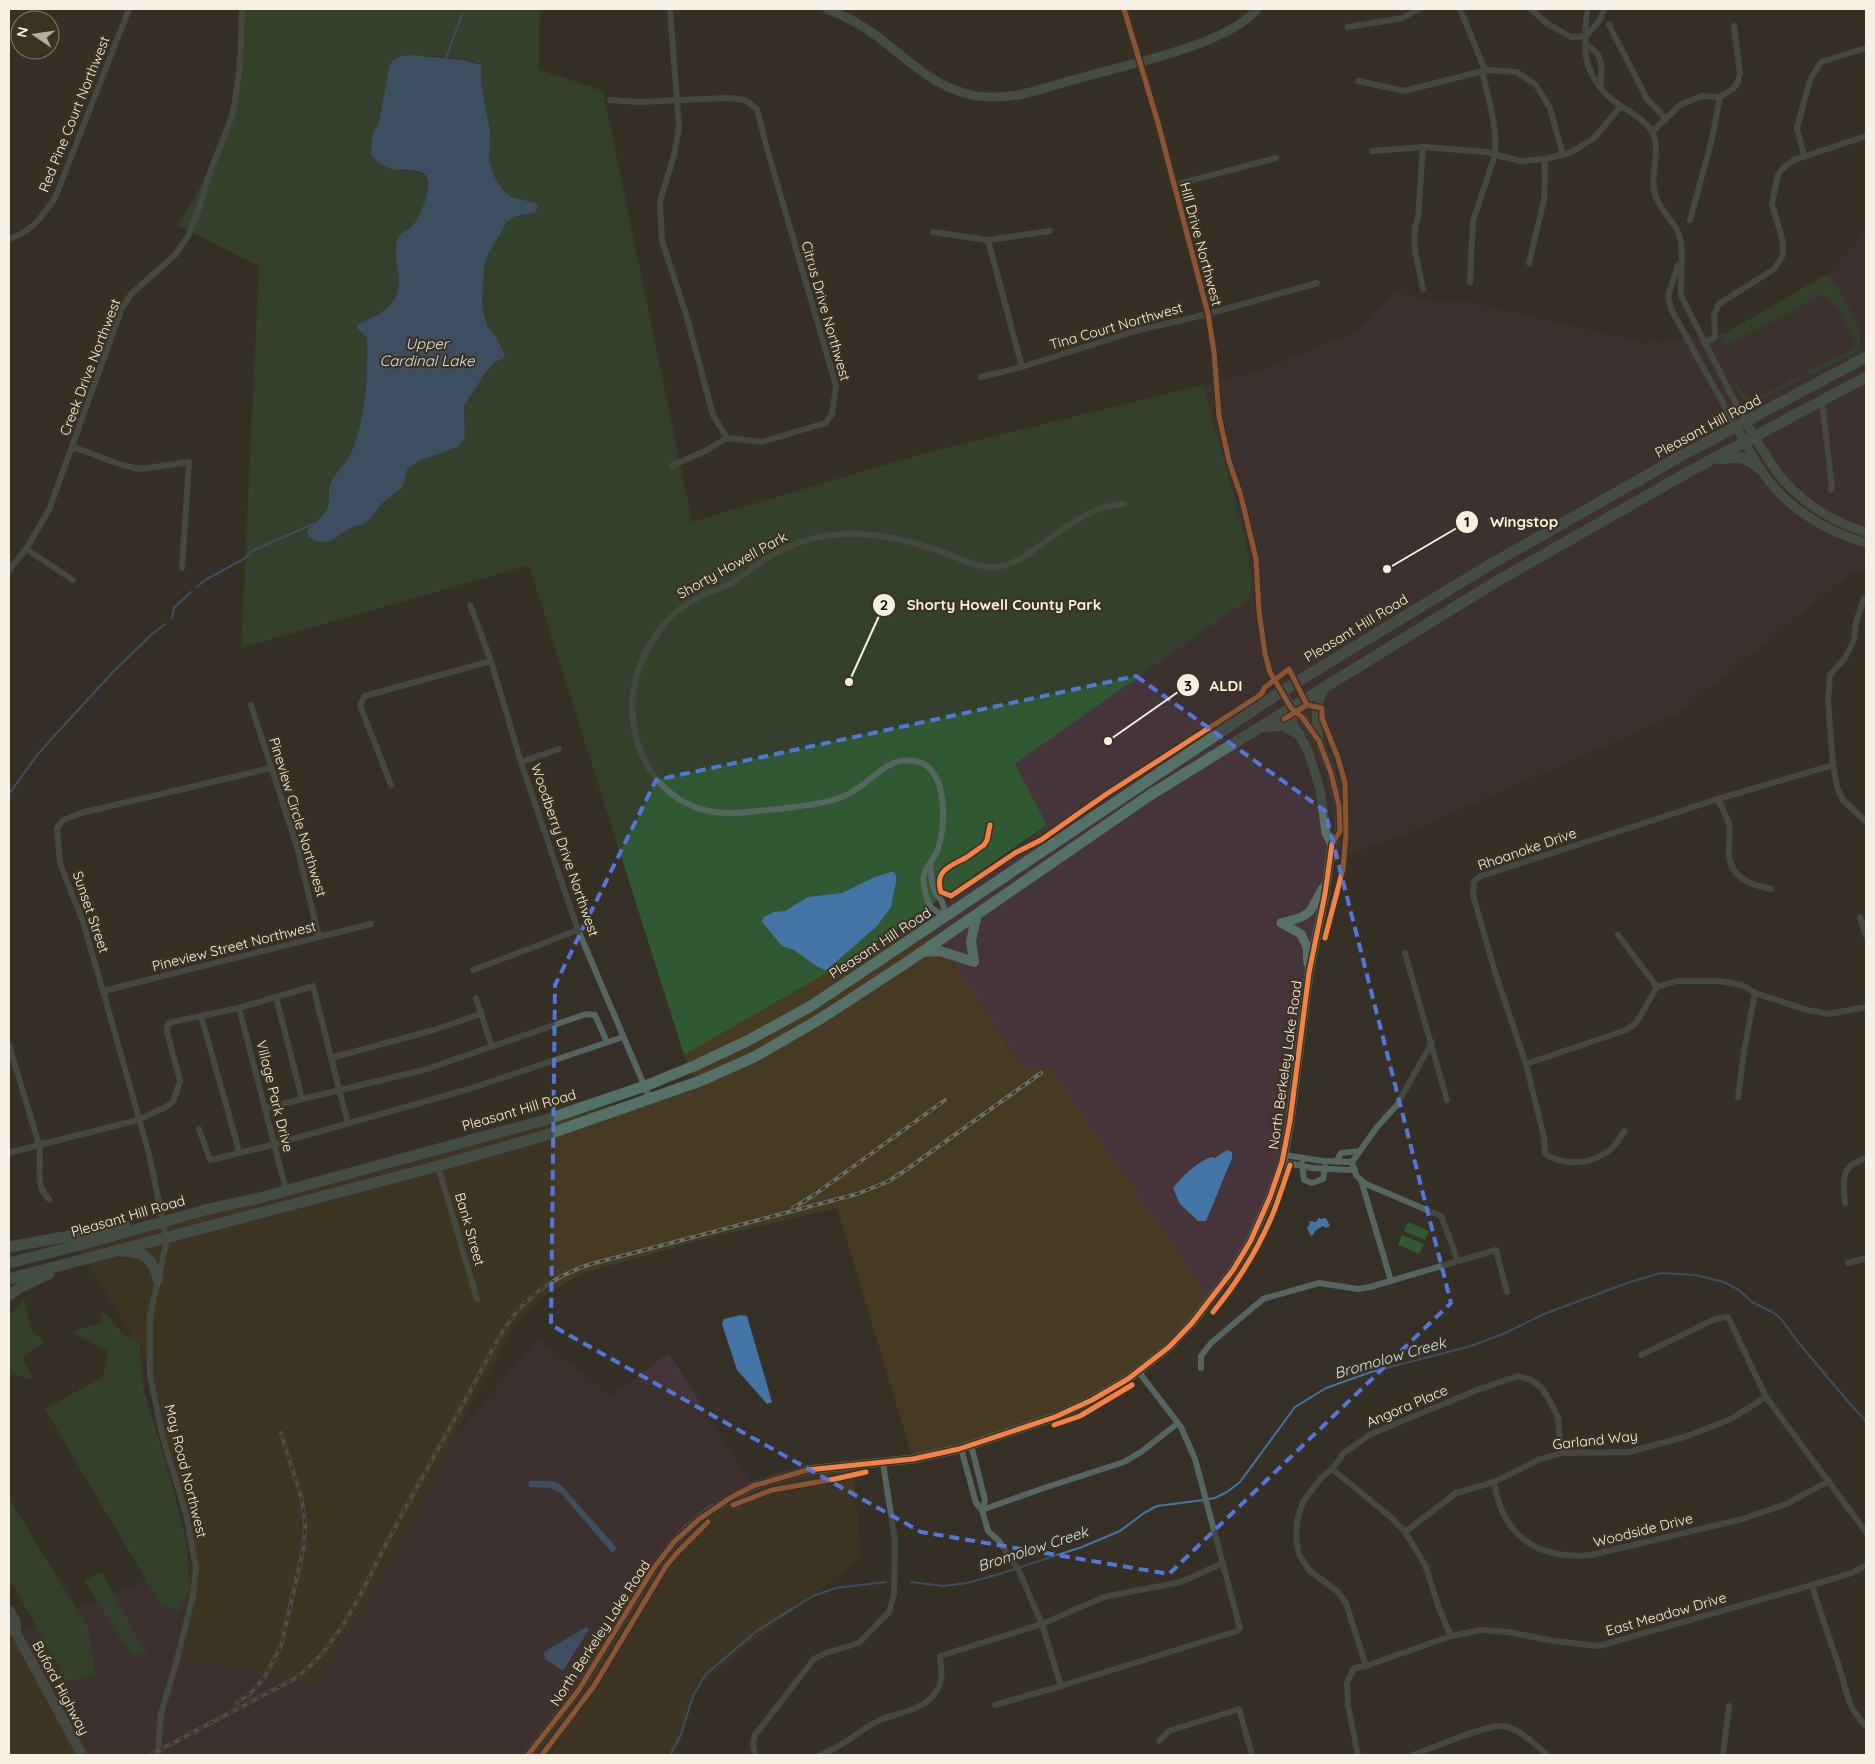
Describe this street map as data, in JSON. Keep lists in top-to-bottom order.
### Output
{
  "streets": {
    "highway": ["Pleasant Hill Road"],
    "main road": ["Buford Highway"],
    "street": [
      "Red Pine Court Northwest",
      "Hill Drive Northwest",
      "Citrus Drive Northwest",
      "Tina Court Northwest",
      "Creek Drive Northwest",
      "Shorty Howell Park",
      "Pineview Circle Northwest",
      "Rhoanoke Drive",
      "Woodberry Drive Northwest",
      "Sunset Street",
      "Pineview Street Northwest",
      "North Berkeley Lake Road",
      "Village Park Drive",
      "Bank Street",
      "Angora Place",
      "Garland Way",
      "May Road Northwest",
      "Woodside Drive",
      "East Meadow Drive"
    ]
  },
  "crossings": [
    ["Hill Drive Northwest", "Tina Court Northwest"],
    ["Hill Drive Northwest", "Pleasant Hill Road"],
    ["Hill Drive Northwest", "North Berkeley Lake Road"],
    ["Pleasant Hill Road", "Shorty Howell Park"],
    ["Pleasant Hill Road", "Woodberry Drive Northwest"],
    ["Pleasant Hill Road", "Sunset Street"],
    ["Pleasant Hill Road", "North Berkeley Lake Road"],
    ["Pleasant Hill Road", "Village Park Drive"],
    ["Pleasant Hill Road", "May Road Northwest"],
    ["Pineview Circle Northwest", "Sunset Street"],
    ["Pineview Circle Northwest", "Pineview Street Northwest"],
    ["Sunset Street", "Pineview Street Northwest"],
    ["Sunset Street", "May Road Northwest"],
    ["Angora Place", "Garland Way"],
    ["Angora Place", "East Meadow Drive"],
    ["Garland Way", "Woodside Drive"]
  ],
  "water": ["Upper Cardinal Lake", "Bromolow Creek"],
  "places": ["Wingstop", "Shorty Howell County Park", "ALDI"],
  "north": "left"
}
